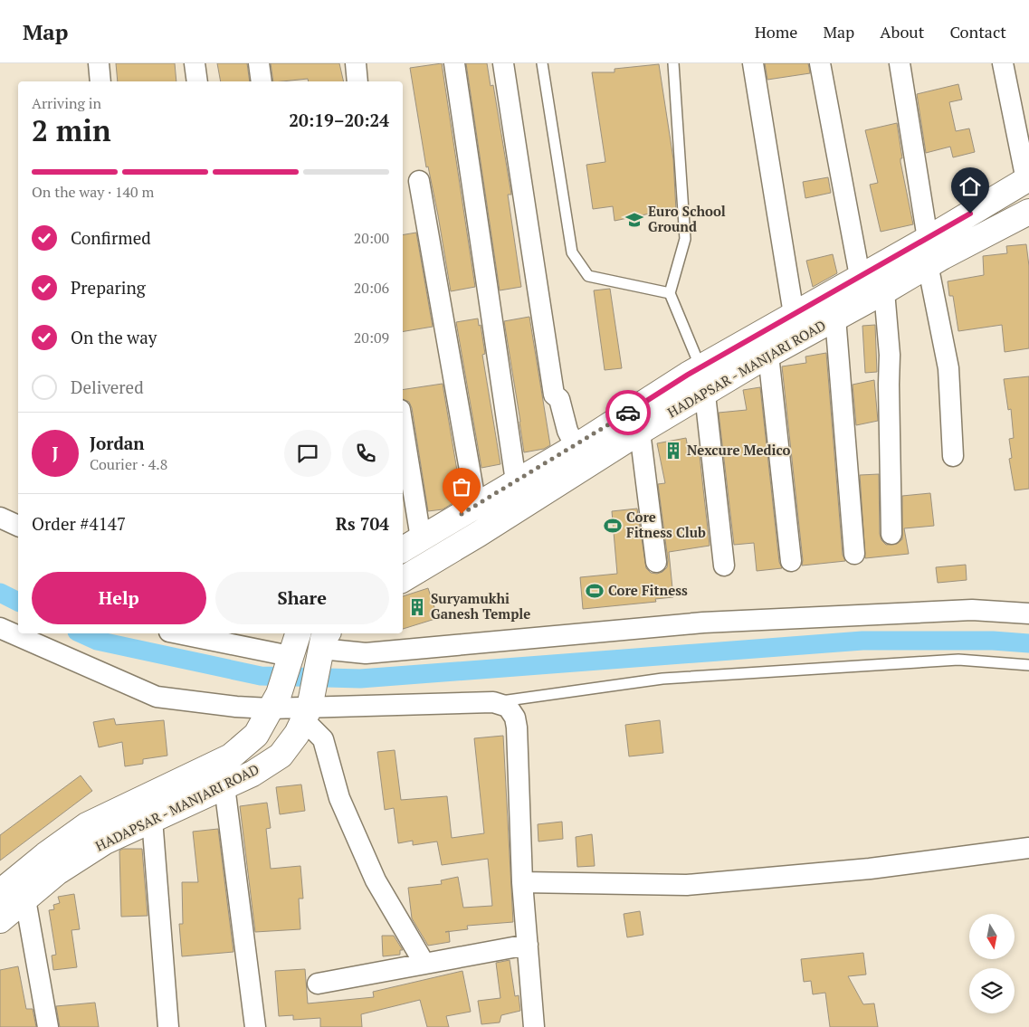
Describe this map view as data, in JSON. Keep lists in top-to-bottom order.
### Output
{
  "streets": {
    "main road": ["HADAPSAR - MANJARI ROAD"]
  },
  "places": {
    "school or university": ["Euro School Ground"],
    "building": ["Nexcure Medico", "Suryamukhi Ganesh Temple"],
    "sports": ["Core Fitness Club", "Core Fitness"]
  },
  "north": "bottom",
  "page": {
    "header": "Map",
    "nav": [
      "Home",
      "Map",
      "About",
      "Contact"
    ],
    "heading": ["2 min", "Arriving in", "20:19–20:24"],
    "panel": [
      "Jordan",
      "Courier · 4.8",
      "Order #4147",
      "Rs 704"
    ],
    "bar": "On the way · 140 m",
    "list": [
      ["Confirmed", "20:00"],
      ["Preparing", "20:06"],
      ["On the way", "20:09"],
      "Delivered"
    ],
    "round": "J",
    "buttons": ["Help", "Share"]
  }
}
